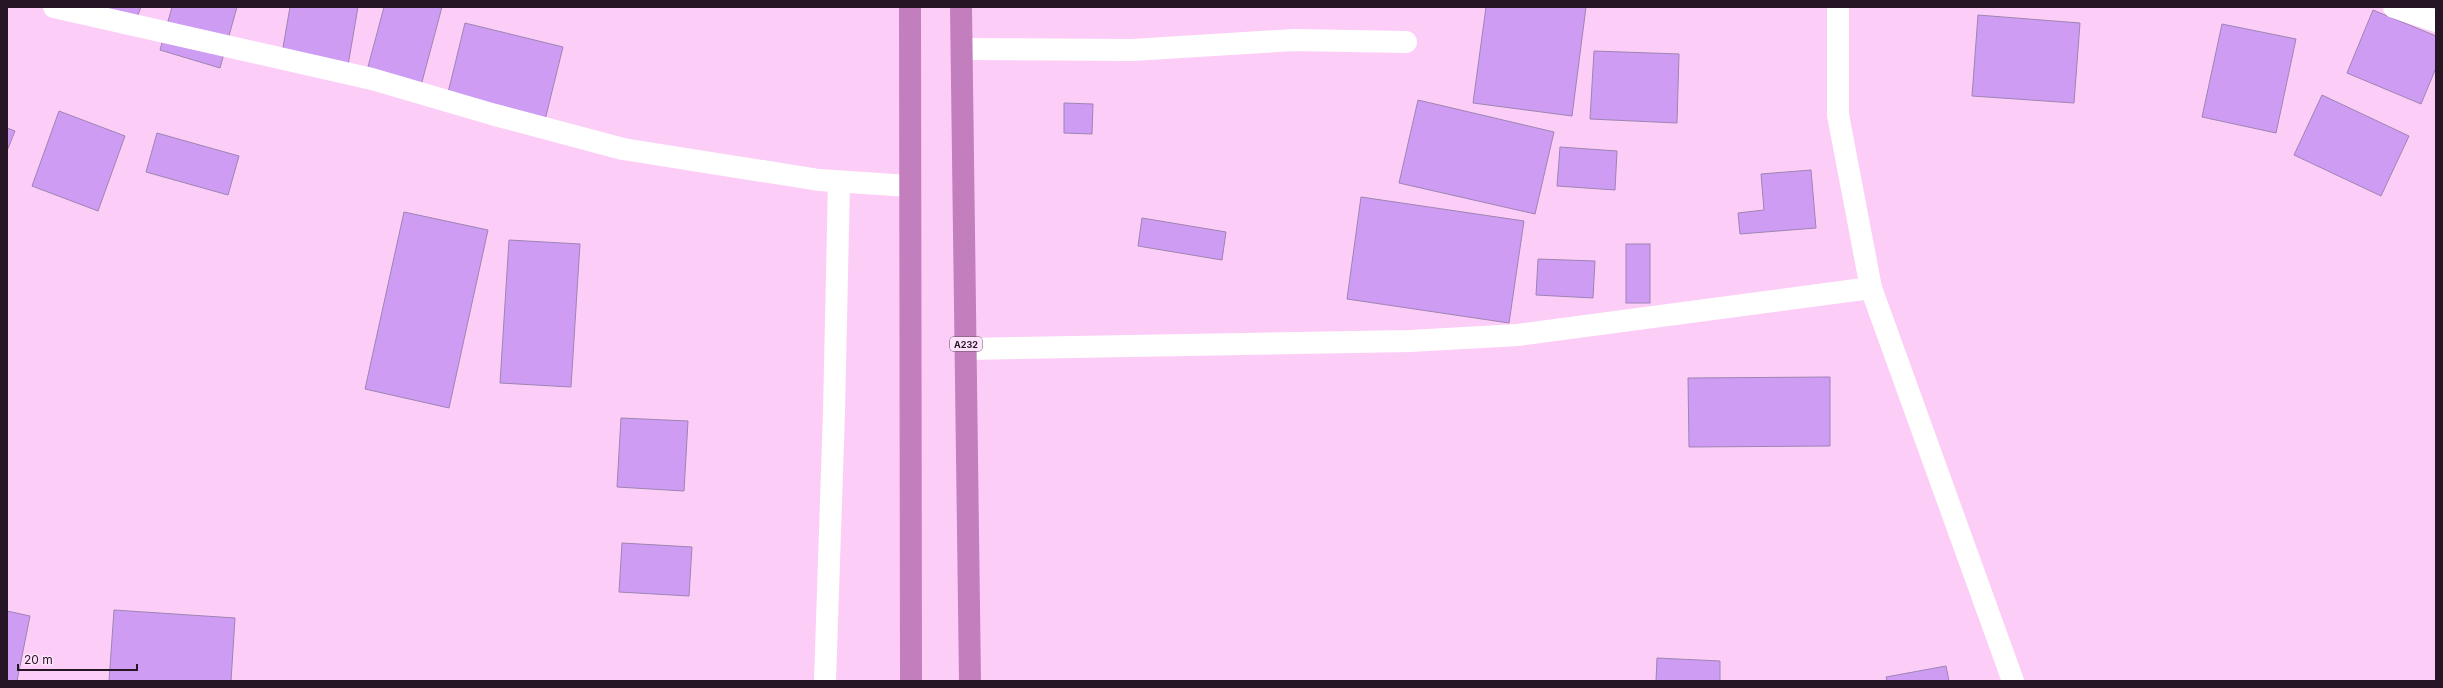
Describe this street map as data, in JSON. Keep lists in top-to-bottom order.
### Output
{
  "streets": {
    "highway": ["A232"]
  },
  "scale_bar": "20 m"
}
